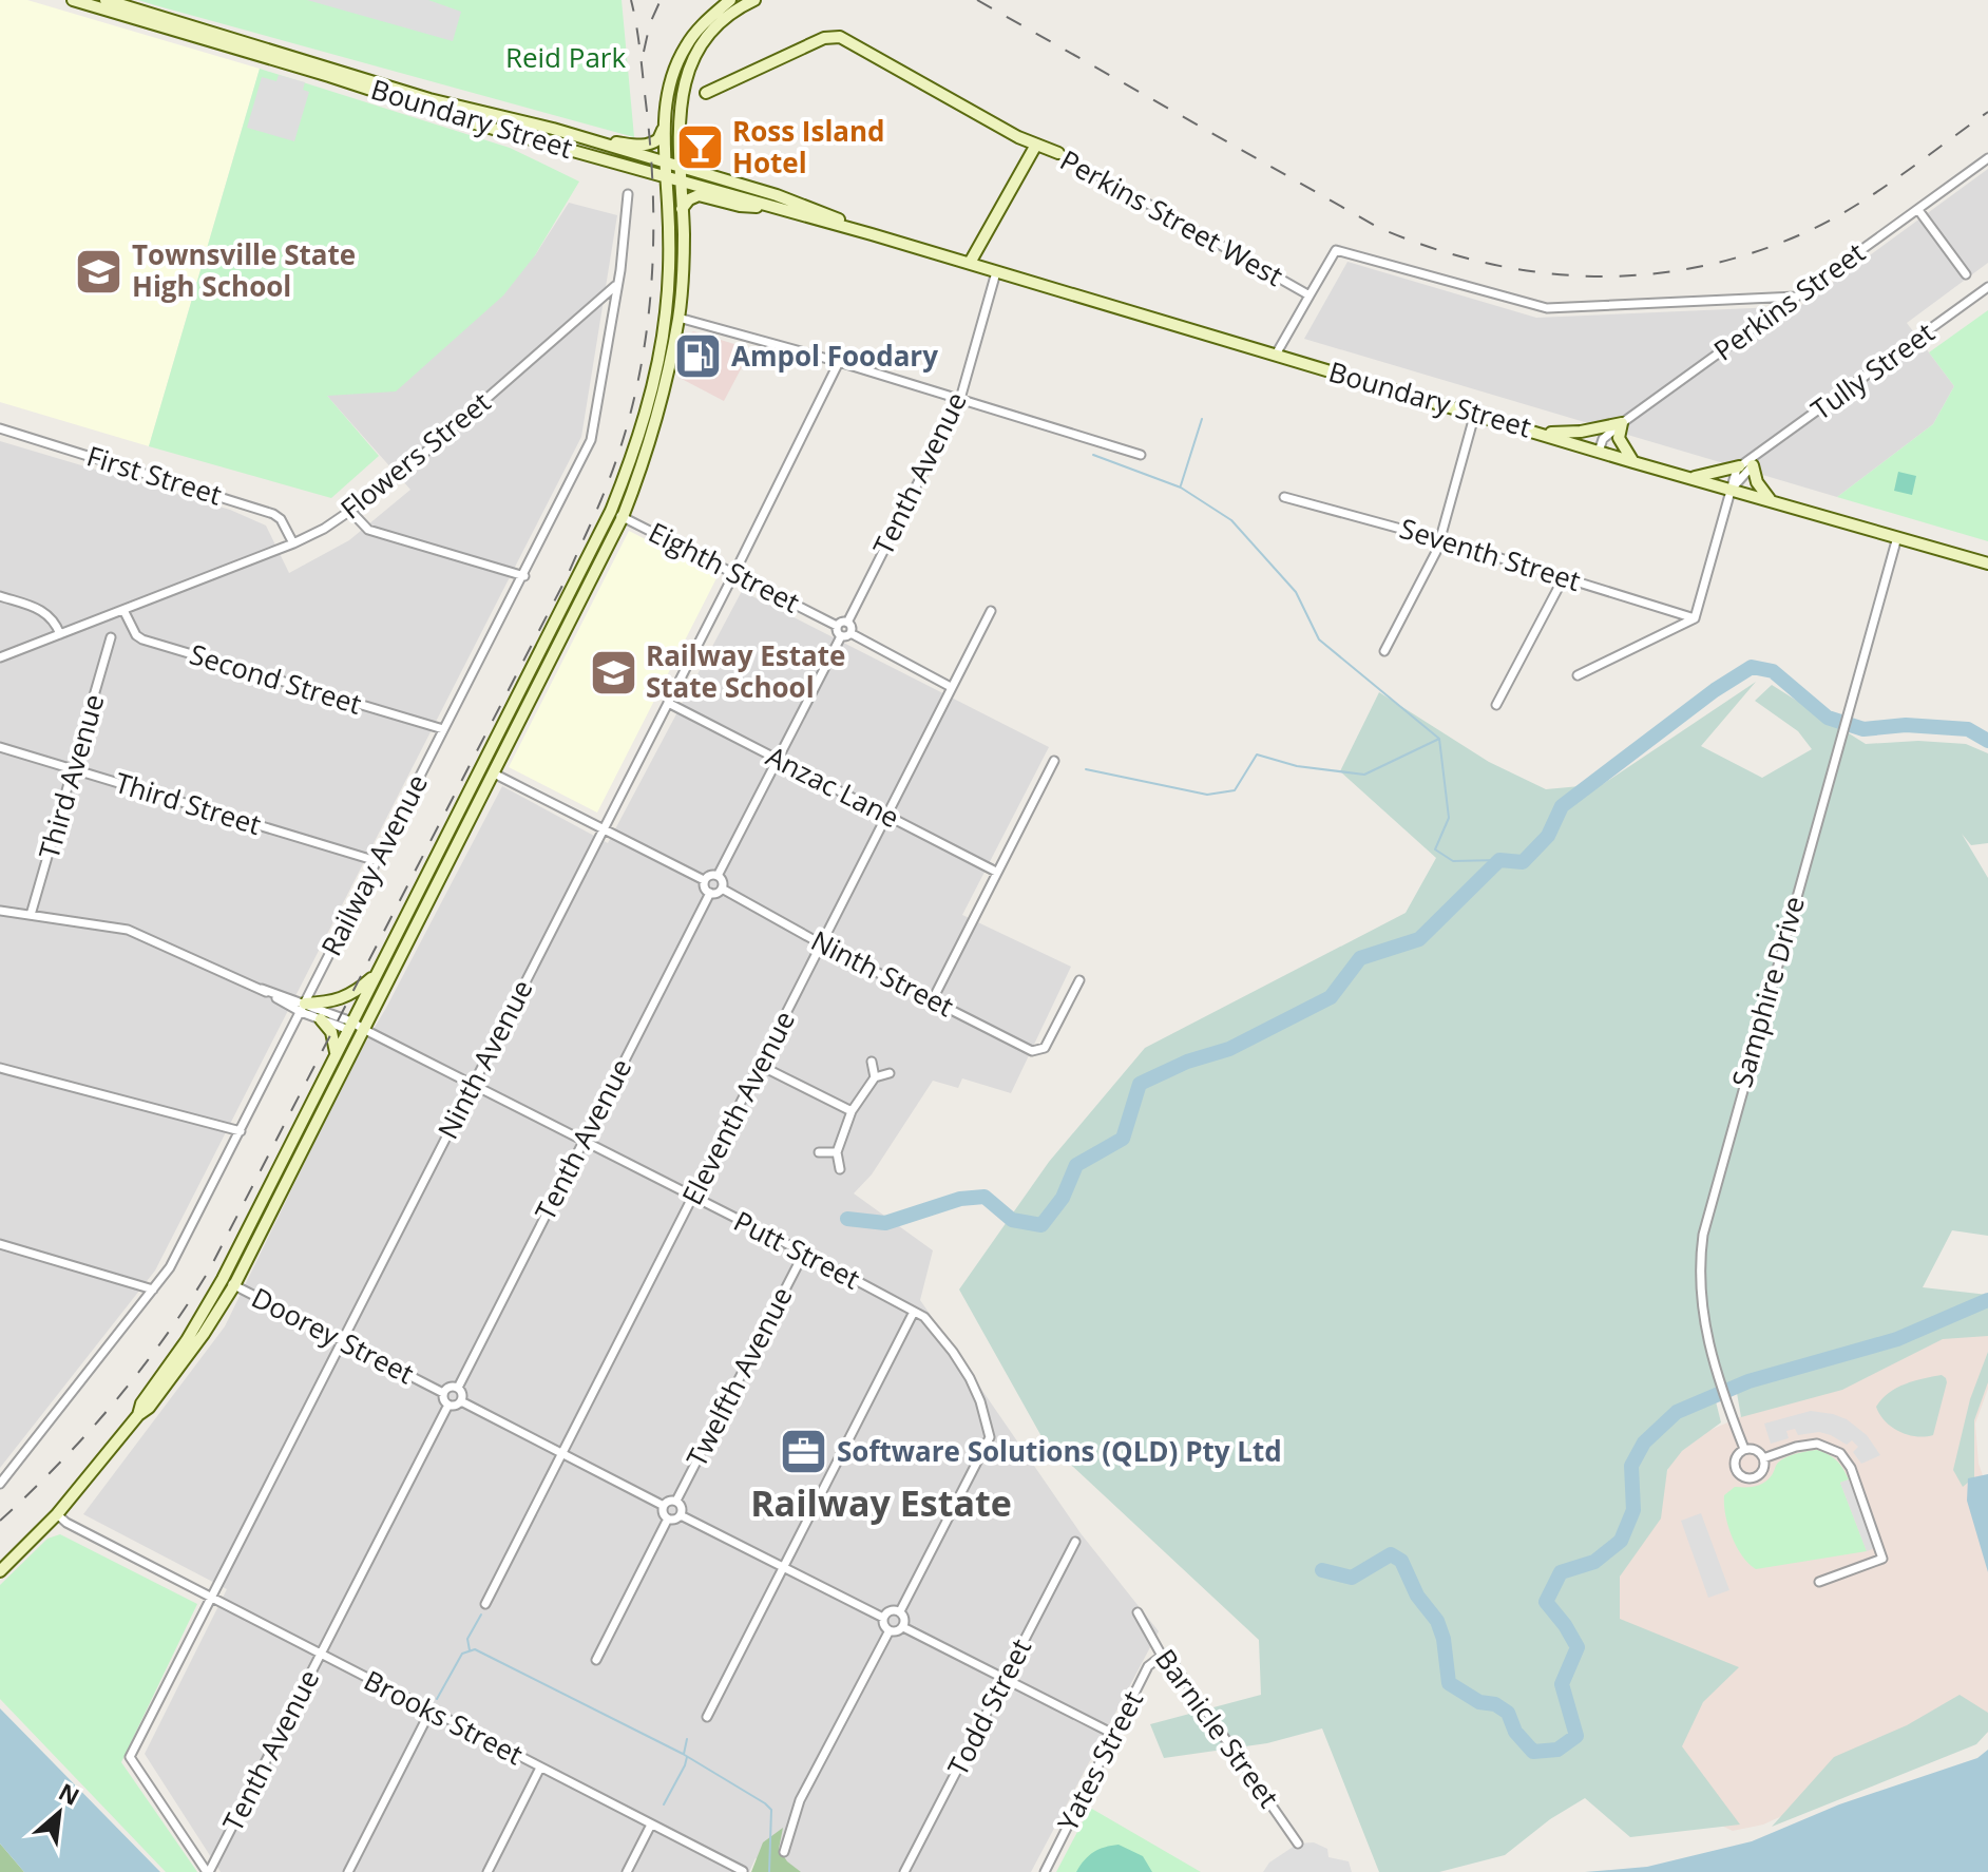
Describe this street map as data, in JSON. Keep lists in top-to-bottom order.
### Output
{
  "streets": {
    "main road": ["Boundary Street", "Perkins Street West", "Railway Avenue"],
    "street": [
      "Perkins Street",
      "Tully Street",
      "Flowers Street",
      "Tenth Avenue",
      "First Street",
      "Seventh Street",
      "Eighth Street",
      "Second Street",
      "Third Avenue",
      "Anzac Lane",
      "Third Street",
      "Ninth Street",
      "Samphire Drive",
      "Ninth Avenue",
      "Eleventh Avenue",
      "Putt Street",
      "Doorey Street",
      "Twelfth Avenue",
      "Todd Street",
      "Brooks Street",
      "Barnicle Street",
      "Yates Street"
    ]
  },
  "crossings": [
    ["Boundary Street", "Perkins Street"],
    ["Boundary Street", "Tully Street"],
    ["Boundary Street", "Tenth Avenue"],
    ["Boundary Street", "Railway Avenue"],
    ["Boundary Street", "Samphire Drive"],
    ["Perkins Street West", "Perkins Street"],
    ["Flowers Street", "First Street"],
    ["Flowers Street", "Second Street"],
    ["Flowers Street", "Railway Avenue"],
    ["Tenth Avenue", "Eighth Street"],
    ["Tenth Avenue", "Ninth Street"],
    ["Tenth Avenue", "Ninth Avenue"],
    ["Tenth Avenue", "Putt Street"],
    ["Tenth Avenue", "Doorey Street"],
    ["Tenth Avenue", "Brooks Street"],
    ["Eighth Street", "Railway Avenue"],
    ["Eighth Street", "Ninth Avenue"],
    ["Second Street", "Railway Avenue"],
    ["Third Avenue", "Third Street"],
    ["Anzac Lane", "Ninth Avenue"],
    ["Anzac Lane", "Eleventh Avenue"],
    ["Third Street", "Railway Avenue"],
    ["Railway Avenue", "Putt Street"],
    ["Railway Avenue", "Doorey Street"],
    ["Railway Avenue", "Brooks Street"],
    ["Ninth Street", "Eleventh Avenue"],
    ["Ninth Avenue", "Putt Street"],
    ["Ninth Avenue", "Doorey Street"],
    ["Ninth Avenue", "Brooks Street"],
    ["Eleventh Avenue", "Putt Street"],
    ["Putt Street", "Twelfth Avenue"],
    ["Barnicle Street", "Yates Street"]
  ],
  "districts": ["Railway Estate"],
  "parks": ["Reid Park"],
  "places": {
    "bar": ["Ross Island Hotel"],
    "school or university": ["Townsville State High School", "Railway Estate State School"],
    "fuel station": ["Ampol Foodary"],
    "office": ["Software Solutions (QLD) Pty Ltd"]
  },
  "north": "top right"
}
